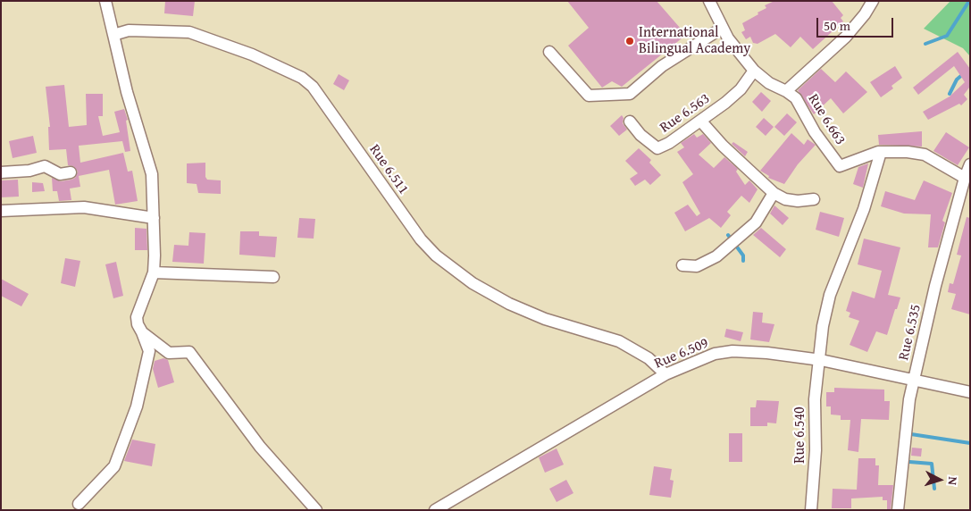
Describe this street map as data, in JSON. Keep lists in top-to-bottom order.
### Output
{
  "streets": {
    "street": [
      "Rue 6.563",
      "Rue 6.663",
      "Rue 6.511",
      "Rue 6.535",
      "Rue 6.509",
      "Rue 6.540"
    ]
  },
  "crossings": [
    ["Rue 6.663", "Rue 6.535"],
    ["Rue 6.663", "Rue 6.540"],
    ["Rue 6.511", "Rue 6.509"],
    ["Rue 6.535", "Rue 6.509"],
    ["Rue 6.509", "Rue 6.540"]
  ],
  "places": ["International Bilingual Academy"],
  "scale_bar": "50 m",
  "north": "right"
}
